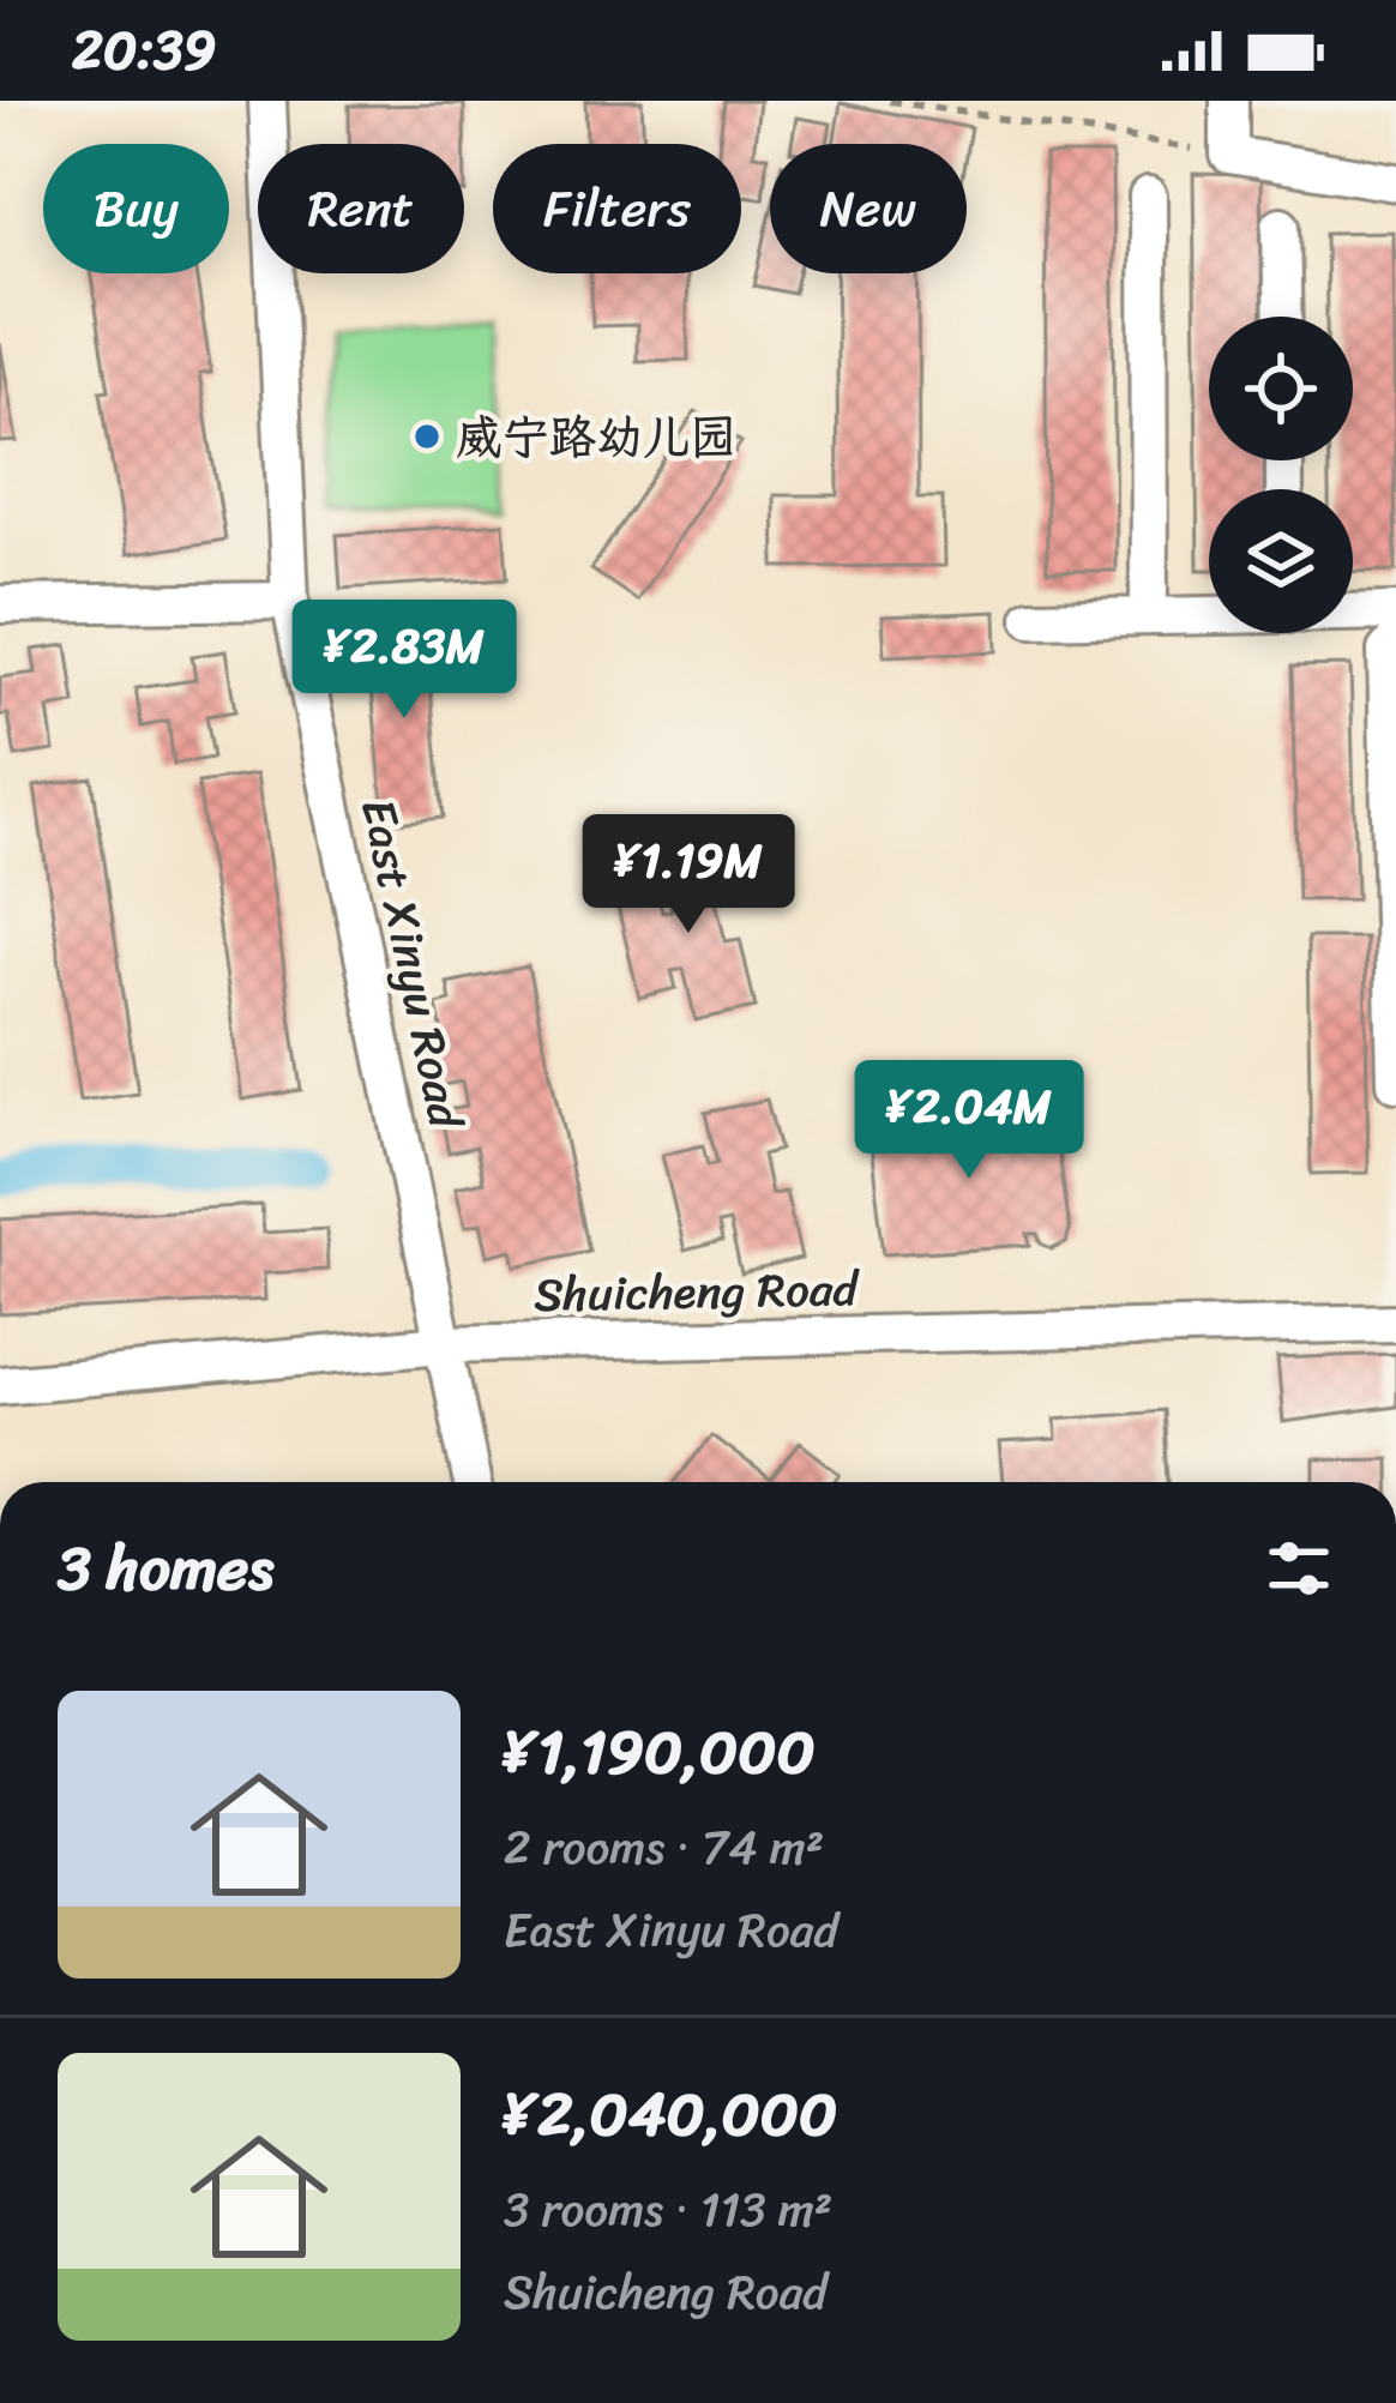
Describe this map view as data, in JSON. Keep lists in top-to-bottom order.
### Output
{
  "streets": {
    "street": ["East Xinyu Road", "Shuicheng Road"]
  },
  "crossings": [
    ["East Xinyu Road", "Shuicheng Road"]
  ],
  "places": ["威宁路幼儿园"],
  "page": {
    "status": "20:39",
    "chip": [
      "Buy",
      "Rent",
      "Filters",
      "New"
    ],
    "price": ["¥2.83M", "¥1.19M", "¥2.04M"],
    "heading": "3 homes",
    "list": [
      {
        "name": "¥1,190,000",
        "note": "2 rooms · 74 m² · East Xinyu Road"
      },
      {
        "name": "¥2,040,000",
        "note": "3 rooms · 113 m² · Shuicheng Road"
      }
    ]
  }
}
